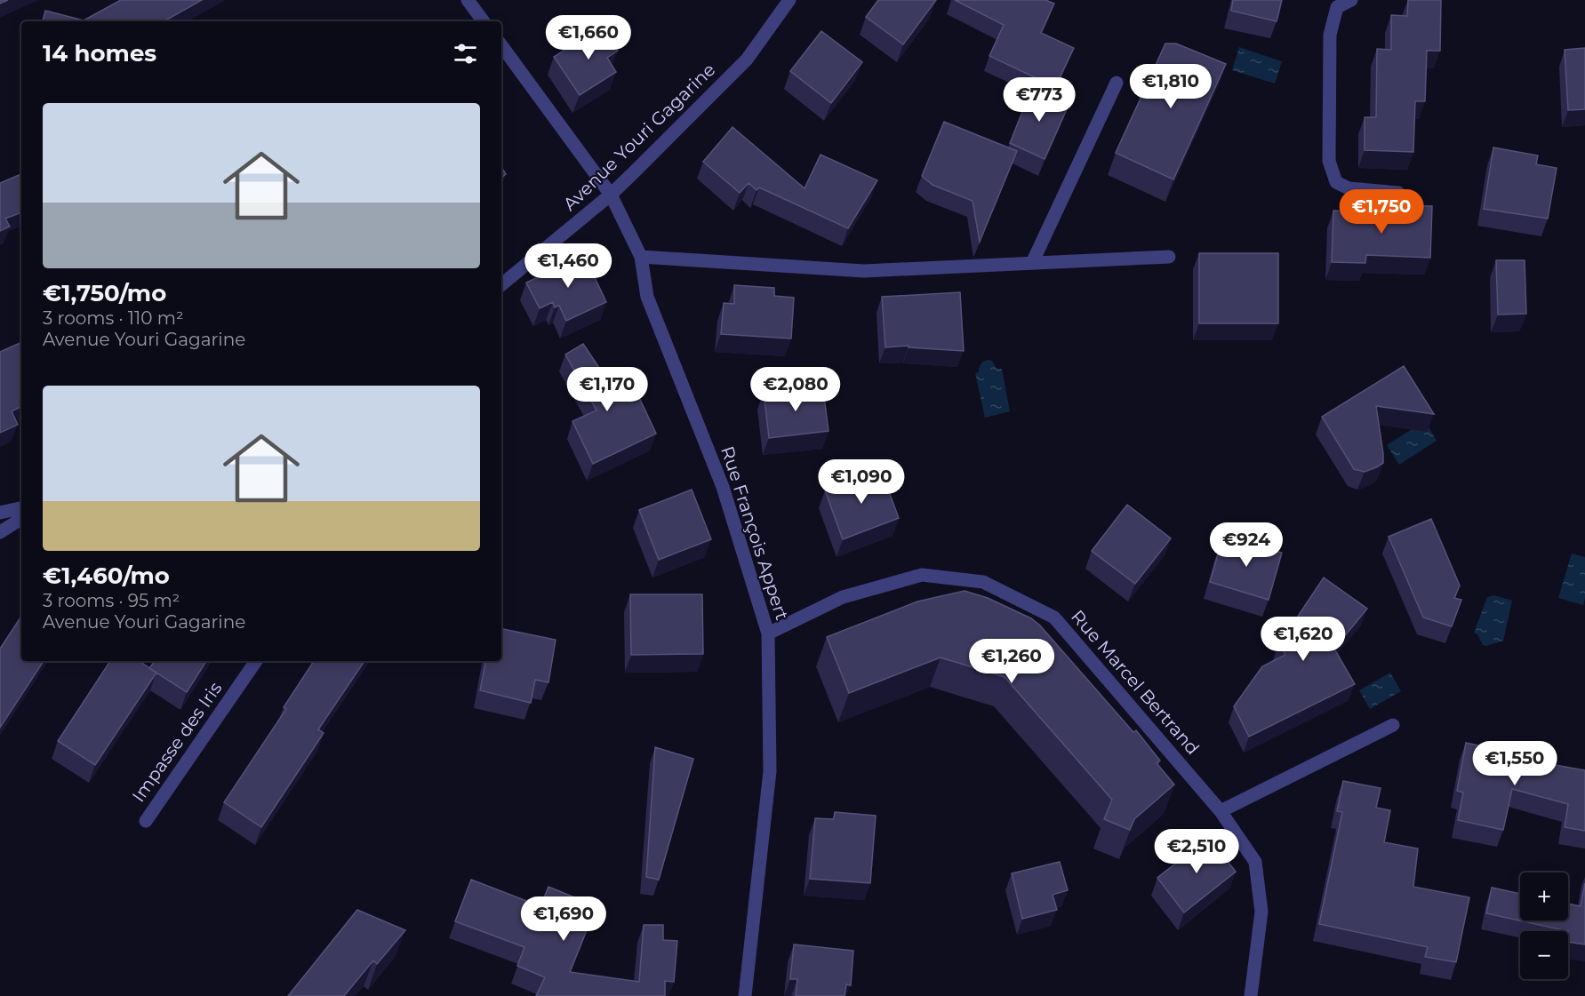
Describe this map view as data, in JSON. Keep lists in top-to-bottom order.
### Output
{
  "streets": {
    "street": [
      "Avenue Youri Gagarine",
      "Rue François Appert",
      "Rue Marcel Bertrand",
      "Impasse des Iris"
    ]
  },
  "crossings": [
    ["Avenue Youri Gagarine", "Rue François Appert"],
    ["Rue François Appert", "Rue Marcel Bertrand"]
  ],
  "page": {
    "price": [
      "€1,660",
      "€1,810",
      "€773",
      "€1,750",
      "€1,460",
      "€1,170",
      "€2,080",
      "€1,090",
      "€924",
      "€1,620",
      "€1,260",
      "€1,550",
      "€2,510",
      "€1,690"
    ],
    "heading": "14 homes",
    "list": [
      {
        "name": "€1,750/mo",
        "note": "3 rooms · 110 m² · Avenue Youri Gagarine"
      },
      {
        "name": "€1,460/mo",
        "note": "3 rooms · 95 m² · Avenue Youri Gagarine"
      }
    ],
    "map_buttons": ["+", "−"]
  }
}
